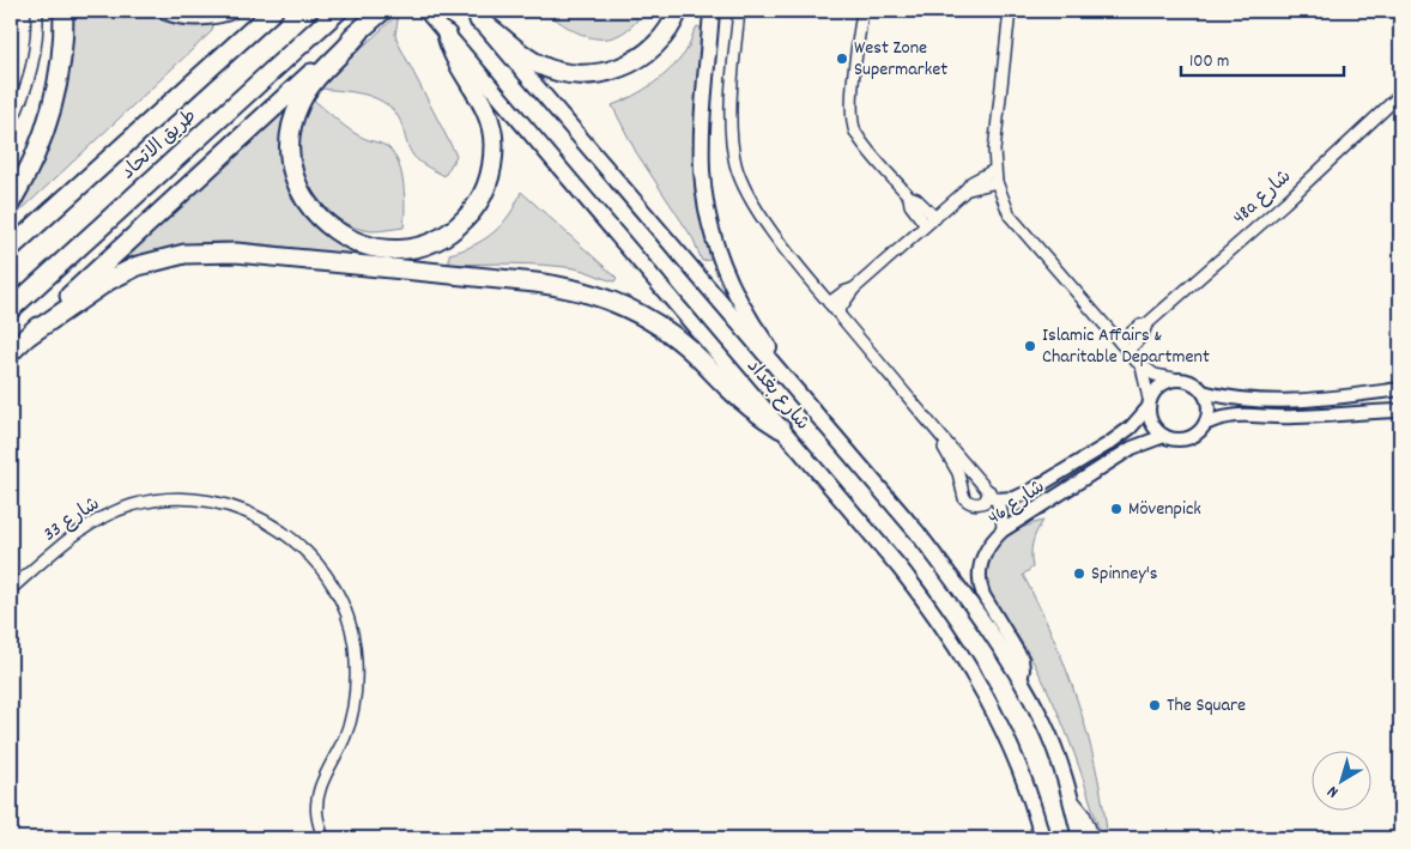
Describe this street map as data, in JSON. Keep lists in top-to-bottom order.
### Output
{
  "streets": {
    "highway": ["طريق الاتحاد"],
    "main road": ["شارع بغداد"],
    "street": ["48a شارع", "شارع 46", "شارع 33"]
  },
  "crossings": [
    ["شارع بغداد", "شارع 46"]
  ],
  "places": [
    "West Zone Supermarket",
    "Islamic Affairs & Charitable Department",
    "Mövenpick",
    "Spinney's",
    "The Square"
  ],
  "scale_bar": "100 m",
  "north": "bottom left"
}
